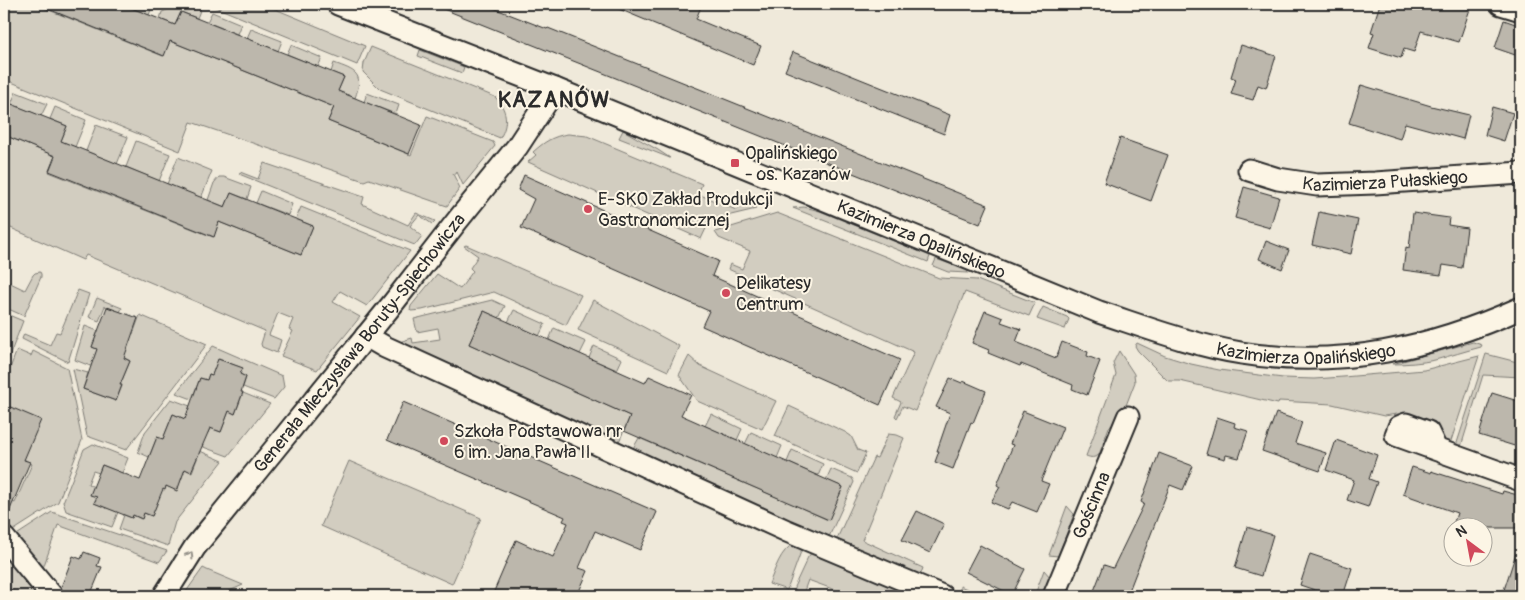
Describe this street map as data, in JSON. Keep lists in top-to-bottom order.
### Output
{
  "streets": {
    "street": [
      "Kazimierza Pułaskiego",
      "Kazimierza Opalińskiego",
      "Generała Mieczysława Boruty-Spiechowicza",
      "Gościnna"
    ]
  },
  "crossings": [
    ["Kazimierza Opalińskiego", "Generała Mieczysława Boruty-Spiechowicza"]
  ],
  "one_way": ["Generała Mieczysława Boruty-Spiechowicza"],
  "districts": ["KAZANÓW"],
  "places": {
    "transit": ["Opalińskiego - os. Kazanów"],
    "other": ["E-SKO Zakład Produkcji Gastronomicznej", "Delikatesy Centrum", "Szkoła Podstawowa nr 6 im. Jana Pawła II"]
  },
  "north": "top left"
}
